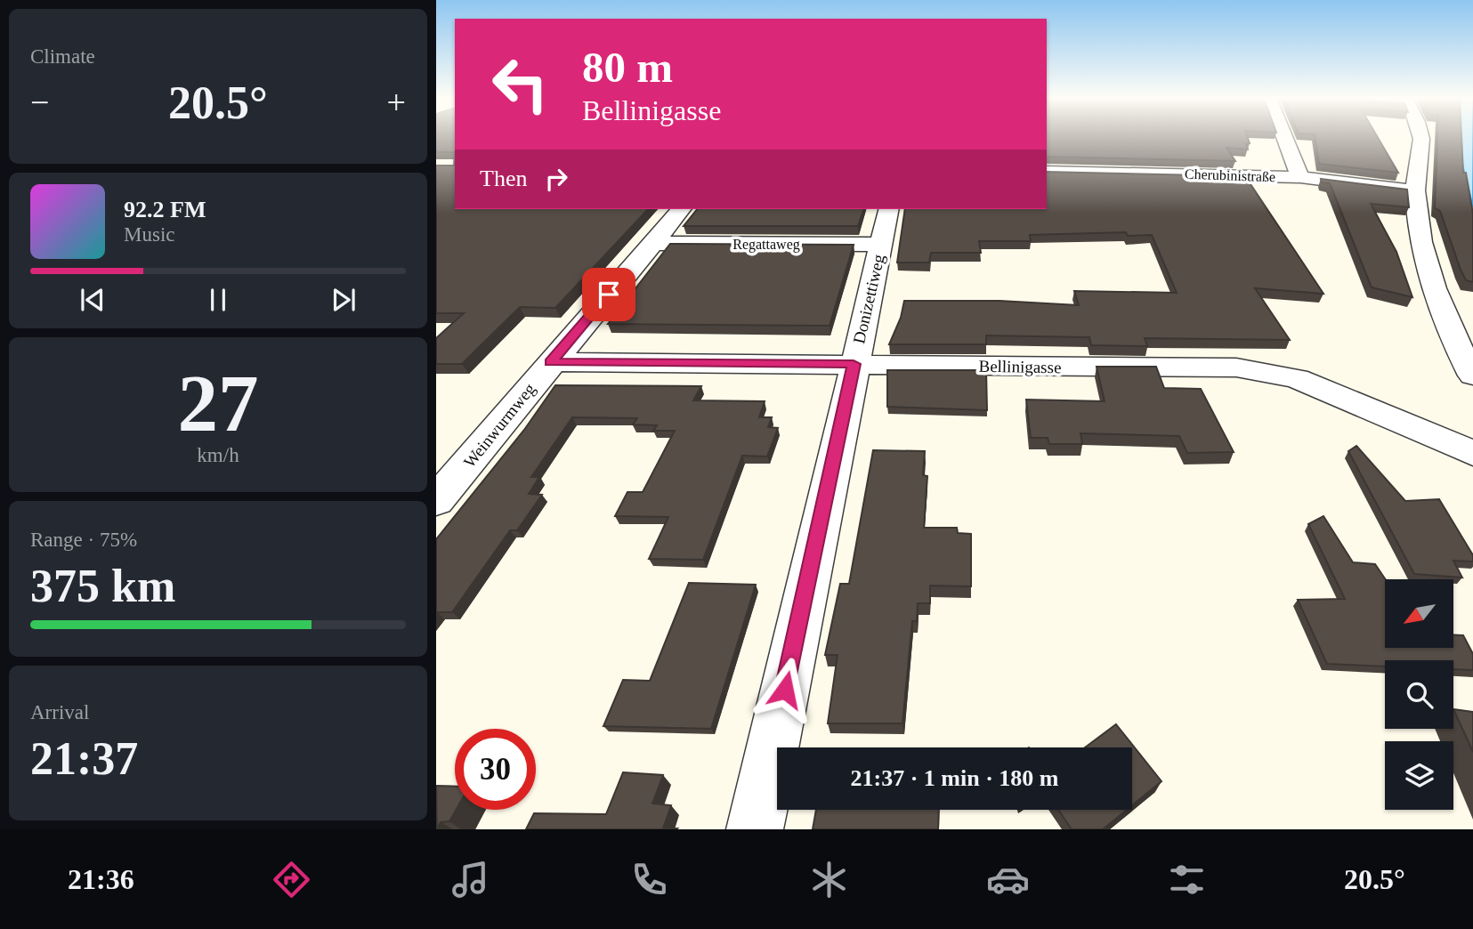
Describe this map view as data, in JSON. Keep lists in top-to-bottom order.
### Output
{
  "streets": {
    "street": [
      "Cherubinistraße",
      "Regattaweg",
      "Donizettiweg",
      "Bellinigasse",
      "Weinwurmweg"
    ]
  },
  "crossings": [
    ["Regattaweg", "Donizettiweg"],
    ["Regattaweg", "Weinwurmweg"],
    ["Donizettiweg", "Bellinigasse"],
    ["Bellinigasse", "Weinwurmweg"]
  ],
  "north": "bottom left",
  "page": {
    "tile": [
      "Climate",
      ["27", "km/h"],
      ["Range · 75%", "375 km"],
      ["Arrival", "21:37"]
    ],
    "turn": ["80 m", "Bellinigasse"],
    "heat": ["−", "20.5°", "+"],
    "then": "Then",
    "song": ["92.2 FM", "Music"],
    "limit": "30",
    "trip": "21:37 · 1 min · 180 m",
    "tabs": ["21:36", "20.5°"]
  }
}
